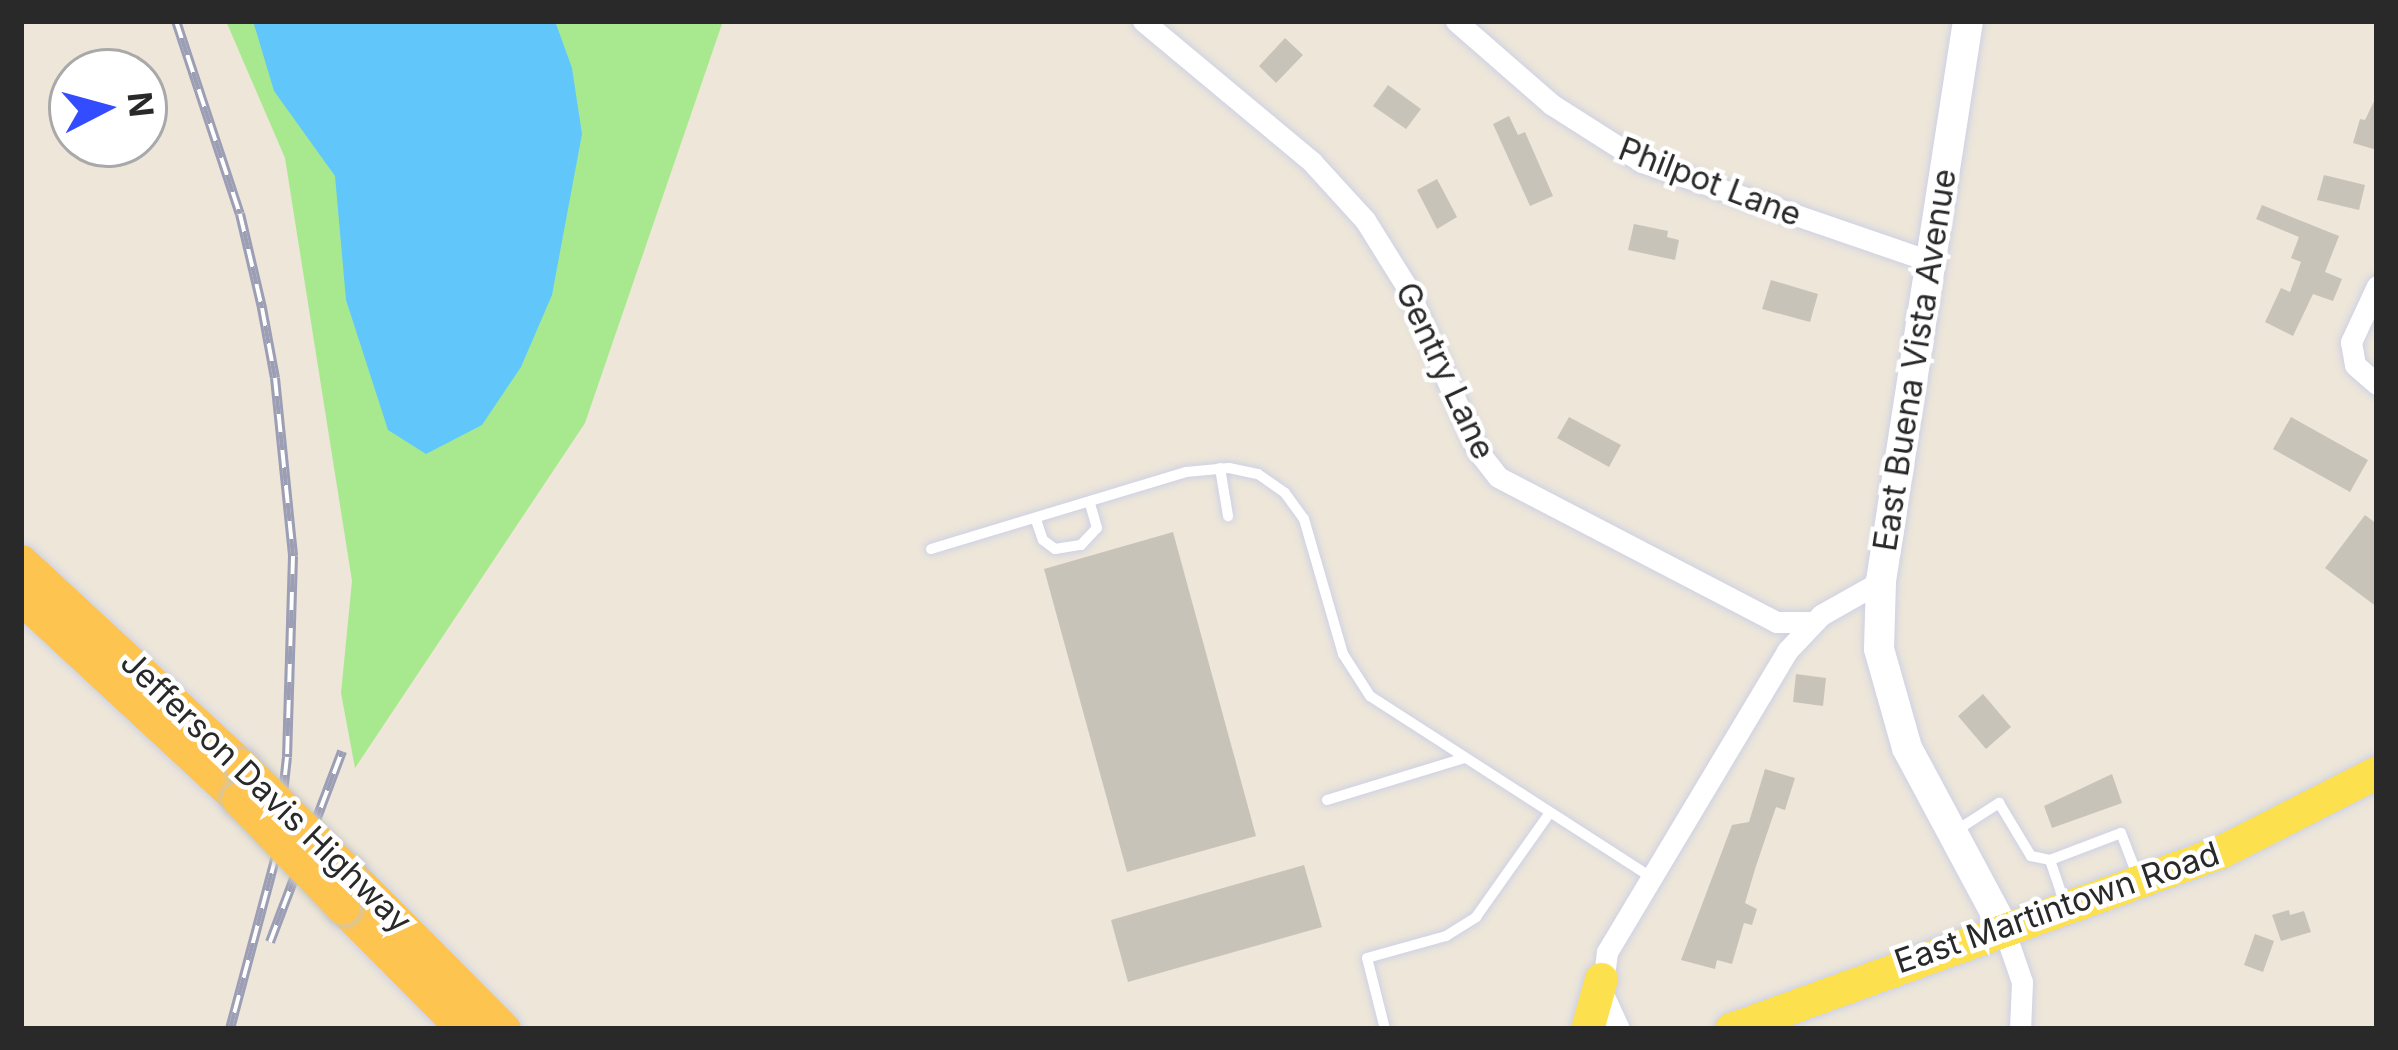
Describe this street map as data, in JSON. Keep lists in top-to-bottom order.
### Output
{
  "streets": {
    "highway": ["Jefferson Davis Highway"],
    "main road": ["East Buena Vista Avenue", "East Martintown Road"],
    "street": ["Philpot Lane", "Gentry Lane"]
  },
  "crossings": [
    ["Philpot Lane", "East Buena Vista Avenue"],
    ["East Buena Vista Avenue", "Gentry Lane"]
  ],
  "north": "right"
}
